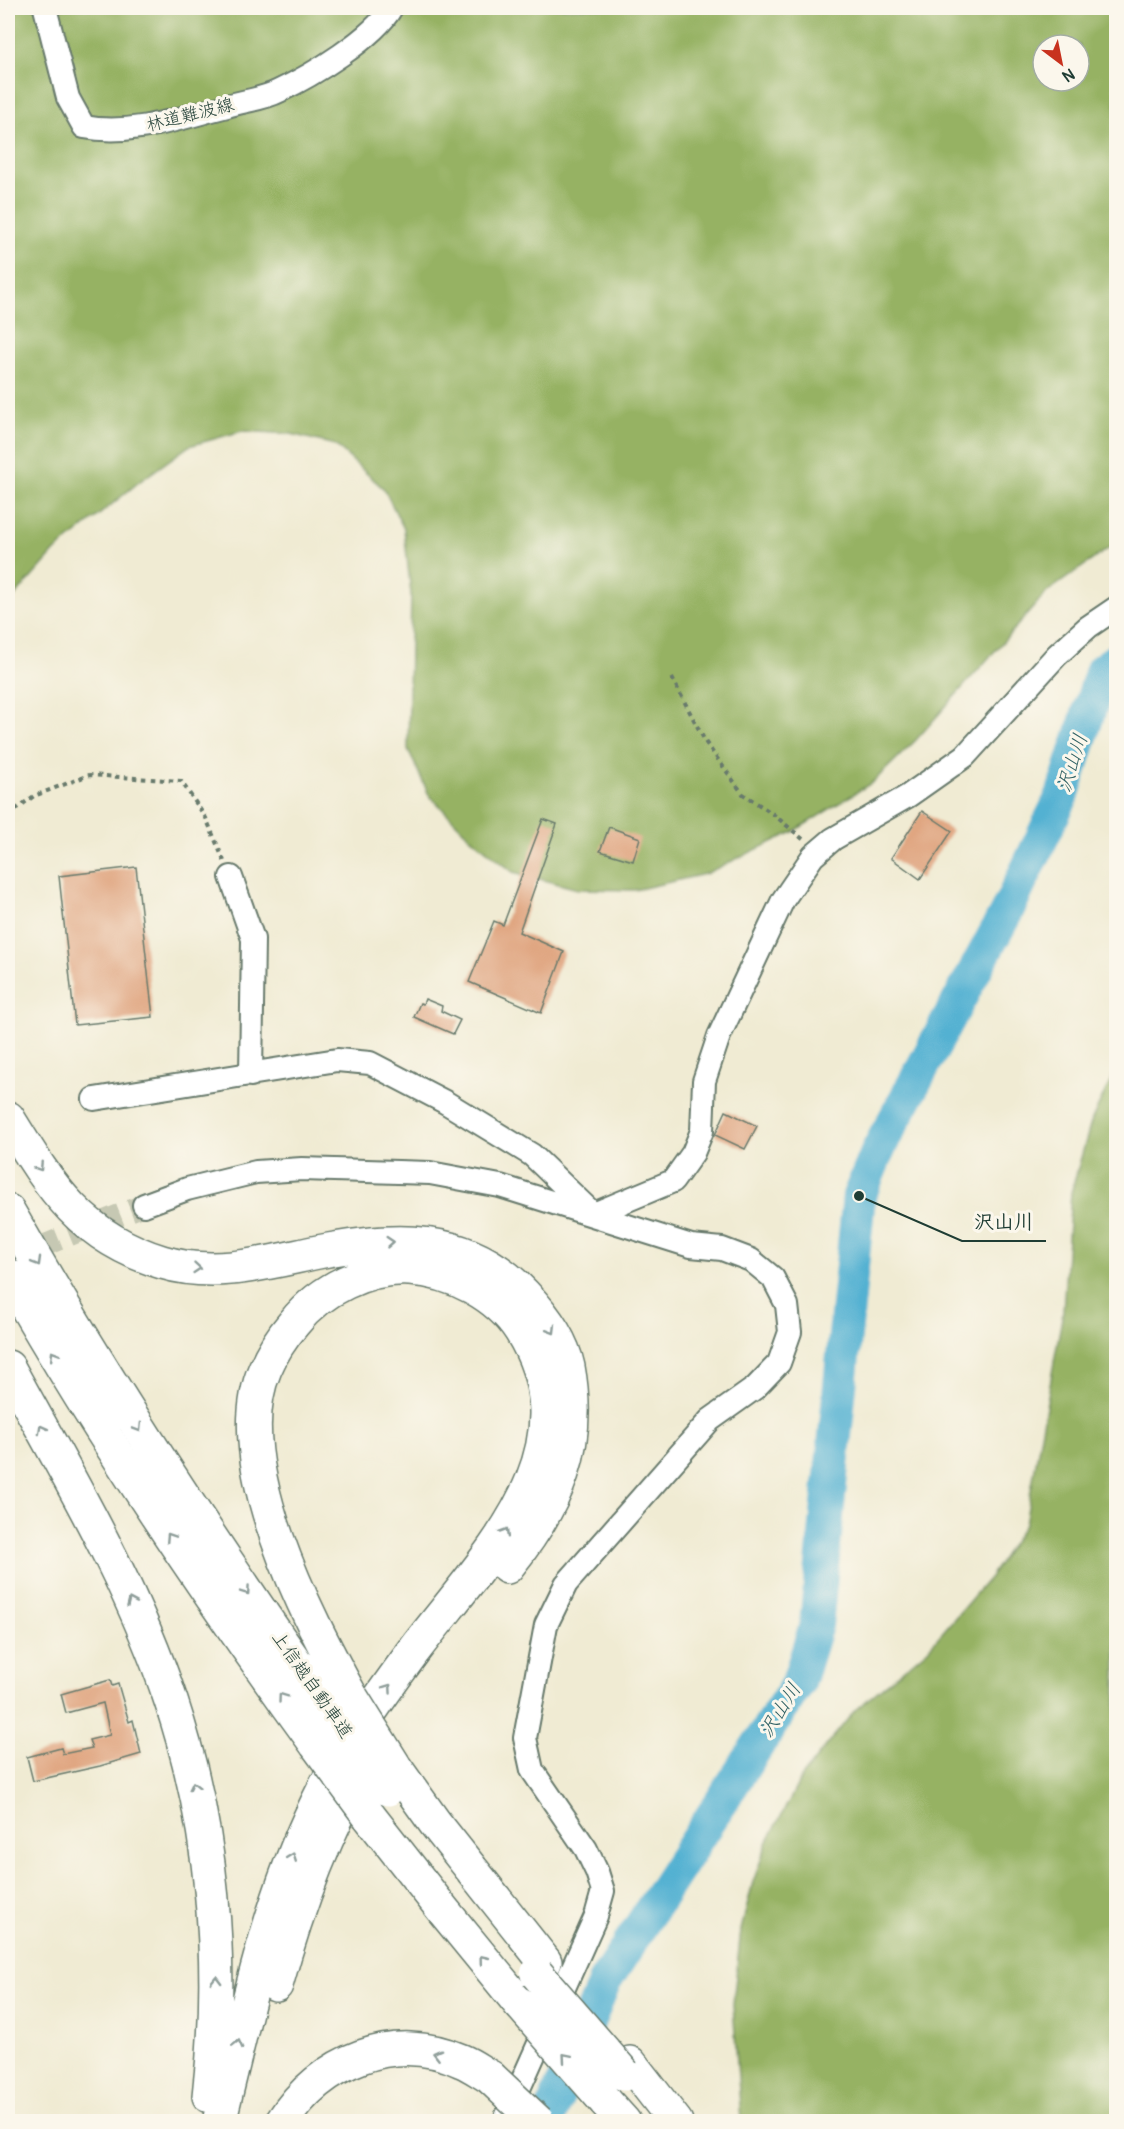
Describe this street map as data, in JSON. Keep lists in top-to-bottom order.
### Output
{
  "streets": {
    "highway": ["上信越自動車道"],
    "street": ["林道難波線"]
  },
  "water": ["沢山川"],
  "places": ["沢山川"],
  "north": "bottom right"
}
